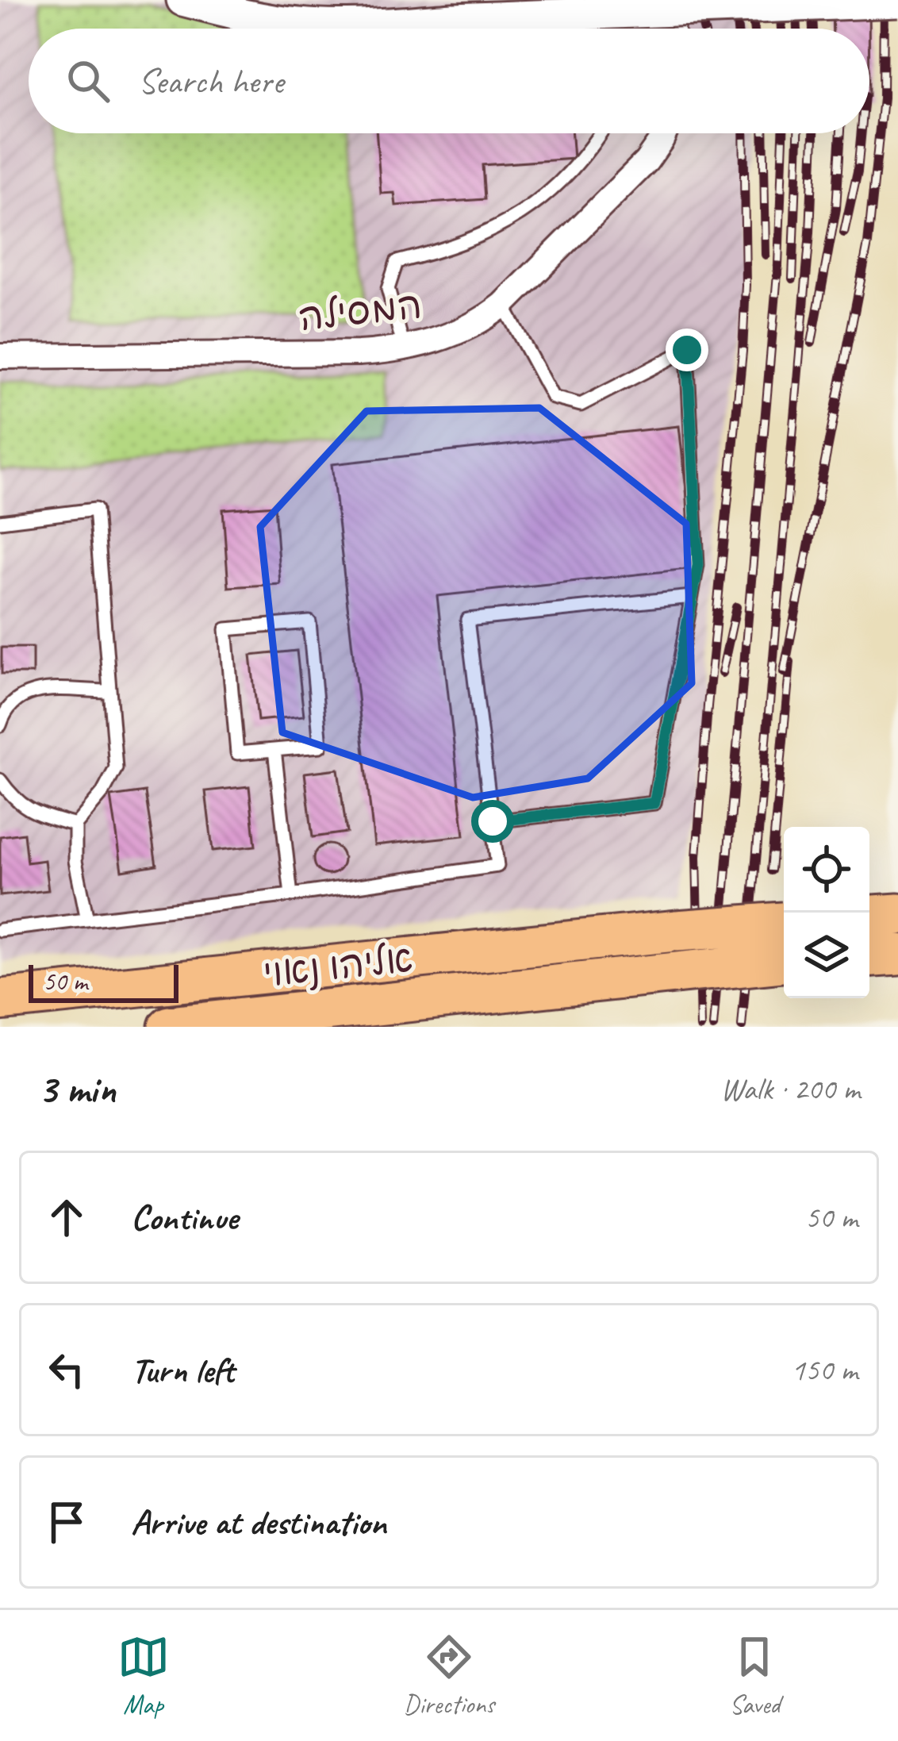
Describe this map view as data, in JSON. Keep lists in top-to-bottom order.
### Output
{
  "streets": {
    "highway": ["אליהו נאוי"],
    "street": ["המסילה"]
  },
  "scale_bar": "50 m",
  "page": {
    "search": "Search here",
    "scale": "50 m",
    "heading": ["3 min", "Walk · 200 m"],
    "list": [
      ["Continue", "50 m"],
      ["Turn left", "150 m"],
      "Arrive at destination"
    ],
    "nav": ["Map", "Directions", "Saved"]
  }
}
